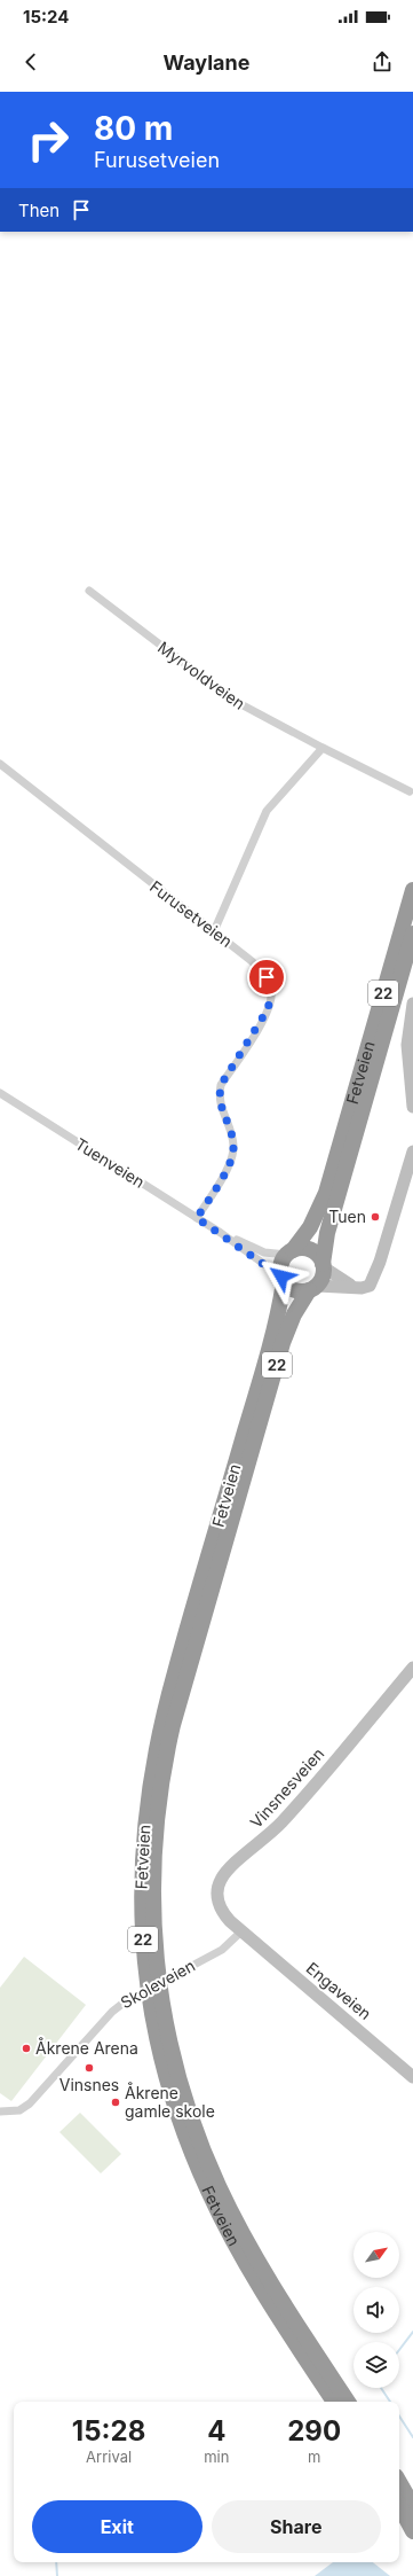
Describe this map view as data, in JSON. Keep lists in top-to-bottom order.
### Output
{
  "streets": {
    "highway": ["22", "Fetveien"],
    "main road": ["Vinsnesveien", "Engaveien"],
    "street": [
      "Myrvoldveien",
      "Furusetveien",
      "Tuenveien",
      "Skoleveien"
    ]
  },
  "crossings": [
    ["Furusetveien", "Tuenveien"],
    ["22", "Fetveien"],
    ["22", "Tuenveien"],
    ["Fetveien", "Tuenveien"],
    ["Vinsnesveien", "Skoleveien"],
    ["Vinsnesveien", "Engaveien"],
    ["Skoleveien", "Engaveien"]
  ],
  "places": [
    "Tuen",
    "Åkrene Arena",
    "Vinsnes",
    "Åkrene gamle skole"
  ],
  "north": "top right",
  "page": {
    "status": "15:24",
    "header": "Waylane",
    "turn": ["80 m", "Furusetveien"],
    "then": "Then",
    "eta": [
      "15:28",
      "Arrival",
      "4",
      "min",
      "290",
      "m"
    ],
    "buttons": ["Exit", "Share"]
  }
}
